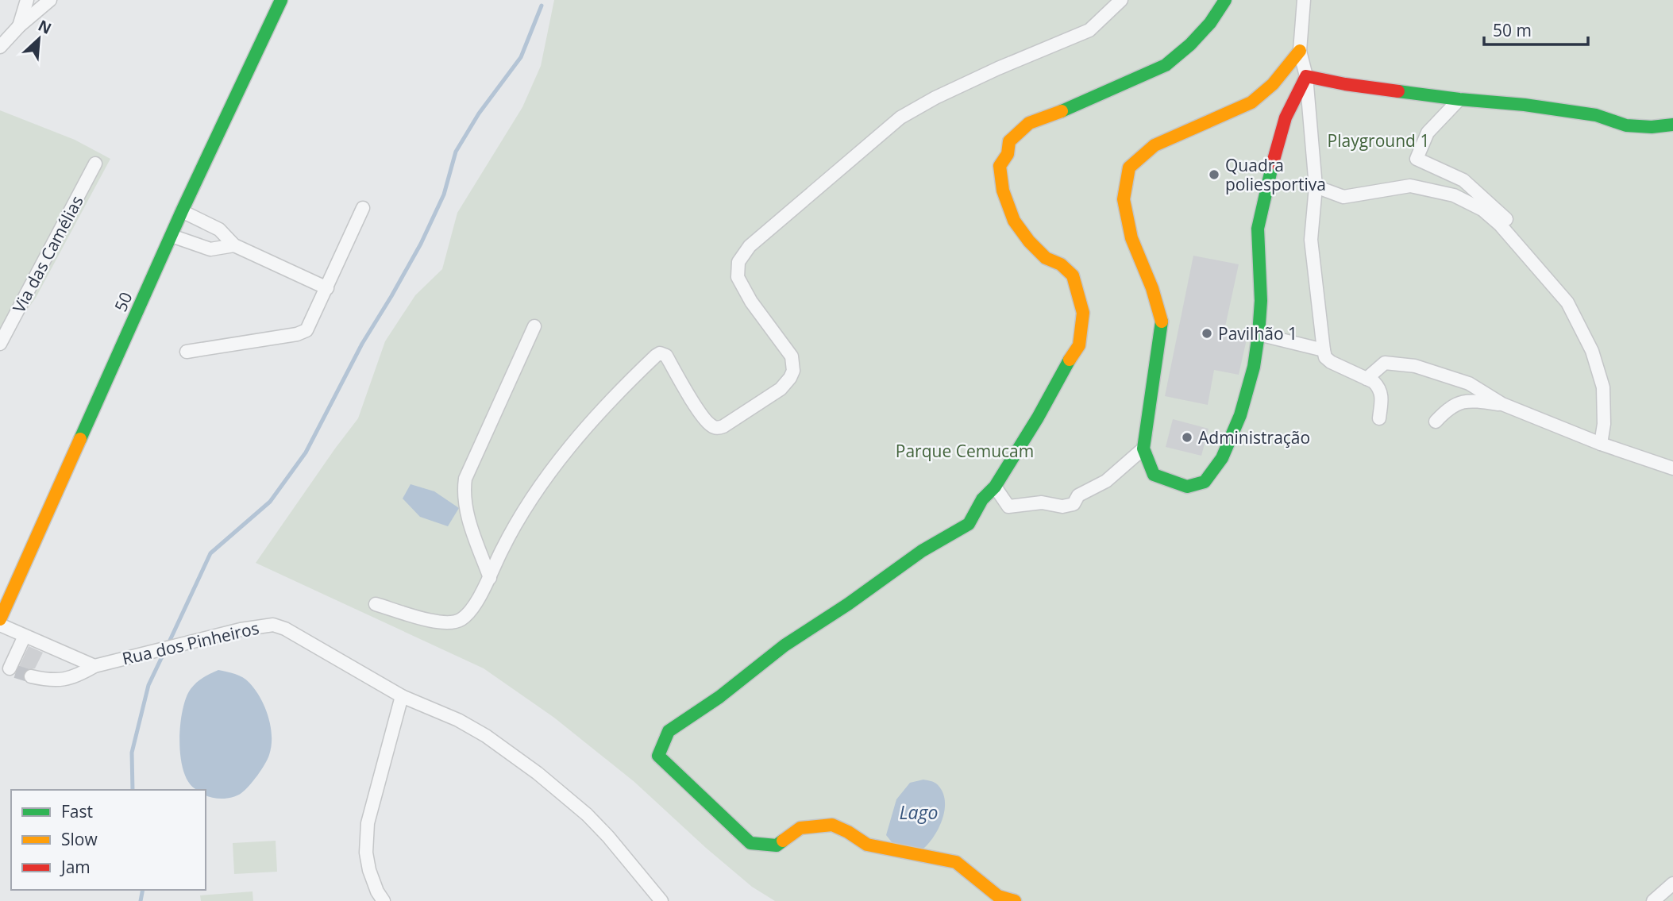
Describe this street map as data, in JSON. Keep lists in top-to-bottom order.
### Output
{
  "streets": {
    "street": ["Via das Camélias", "50", "Rua dos Pinheiros"]
  },
  "water": ["Lago"],
  "parks": ["Playground 1", "Parque Cemucam"],
  "places": ["Quadra poliesportiva", "Pavilhão 1", "Administração"],
  "legend": ["Fast", "Slow", "Jam"],
  "scale_bar": "50 m",
  "north": "top right"
}
